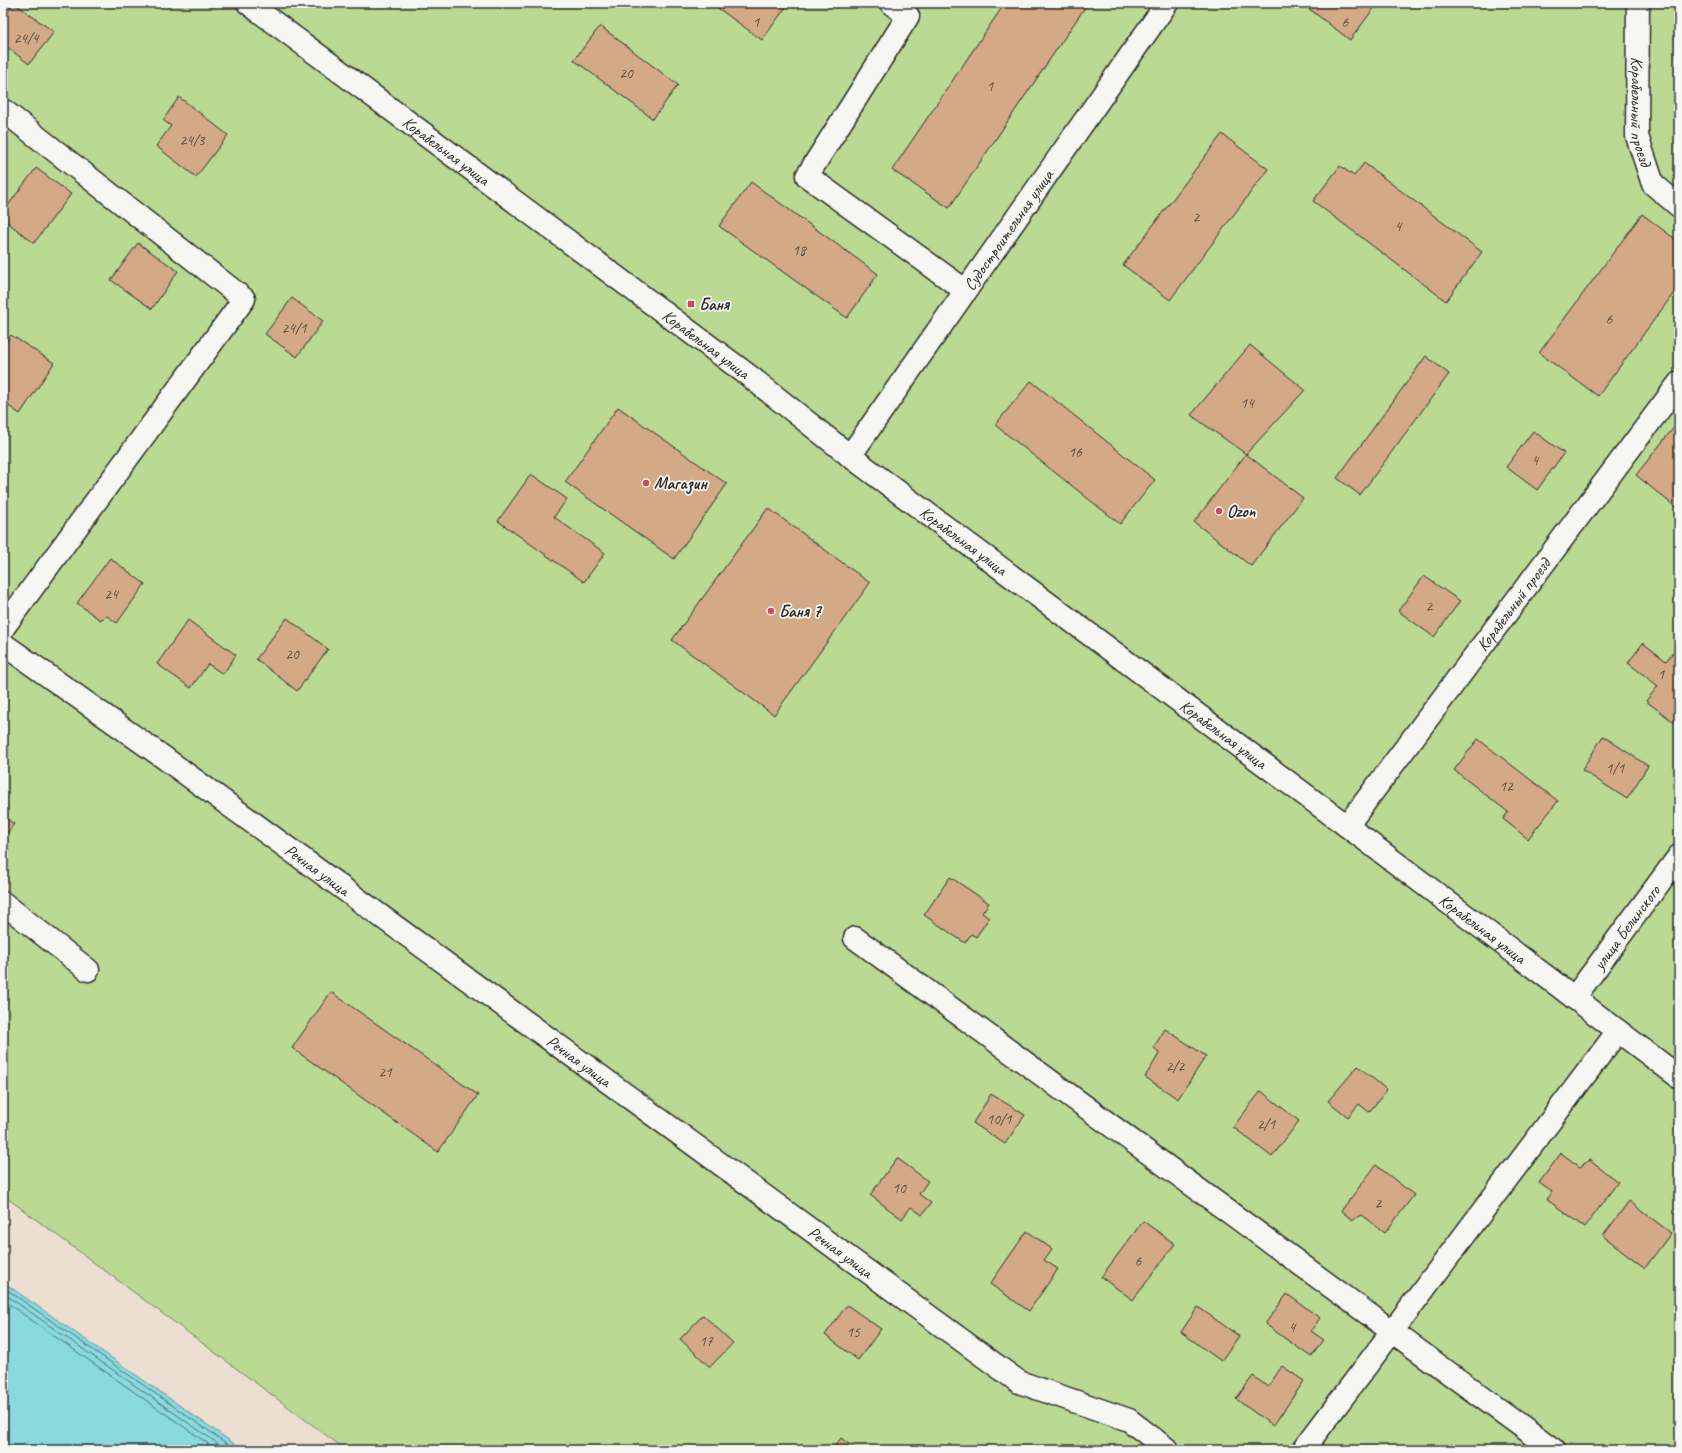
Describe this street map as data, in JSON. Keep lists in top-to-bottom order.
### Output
{
  "streets": {
    "street": [
      "Корабельный проезд",
      "Корабельная улица",
      "Судостроительная улица",
      "Речная улица",
      "улица Белинского"
    ]
  },
  "crossings": [
    ["Корабельный проезд", "Корабельная улица"],
    ["Корабельная улица", "Судостроительная улица"],
    ["Корабельная улица", "улица Белинского"]
  ],
  "places": {
    "transit": ["Баня"],
    "other": ["Магазин", "Ozon", "Баня 7"]
  },
  "house_numbers": [
    "1",
    "6",
    "24/4",
    "20",
    "1",
    "24/3",
    "2",
    "4",
    "18",
    "6",
    "24/1",
    "14",
    "16",
    "4",
    "24",
    "2",
    "20",
    "1",
    "1/1",
    "12",
    "2/2",
    "21",
    "10/1",
    "2/1",
    "10",
    "2",
    "6",
    "4",
    "15",
    "17"
  ]
}
